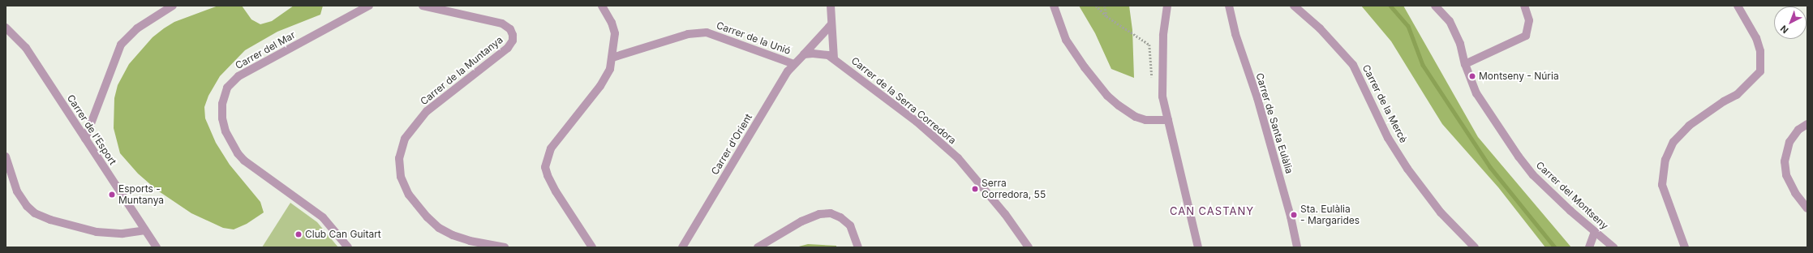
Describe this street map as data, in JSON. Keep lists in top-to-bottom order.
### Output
{
  "streets": {
    "street": [
      "Carrer de la Unió",
      "Carrer del Mar",
      "Carrer de la Muntanya",
      "Carrer de la Serra Corredora",
      "Carrer de la Mercè",
      "Carrer de Santa Eulàlia",
      "Carrer de l'Esport",
      "Carrer d'Orient",
      "Carrer del Montseny"
    ]
  },
  "crossings": [
    ["Carrer de la Unió", "Carrer d'Orient"]
  ],
  "districts": ["CAN CASTANY"],
  "places": [
    "Montseny - Núria",
    "Serra Corredora, 55",
    "Esports - Muntanya",
    "Sta. Eulàlia - Margarides",
    "Club Can Guitart"
  ],
  "north": "bottom left"
}
